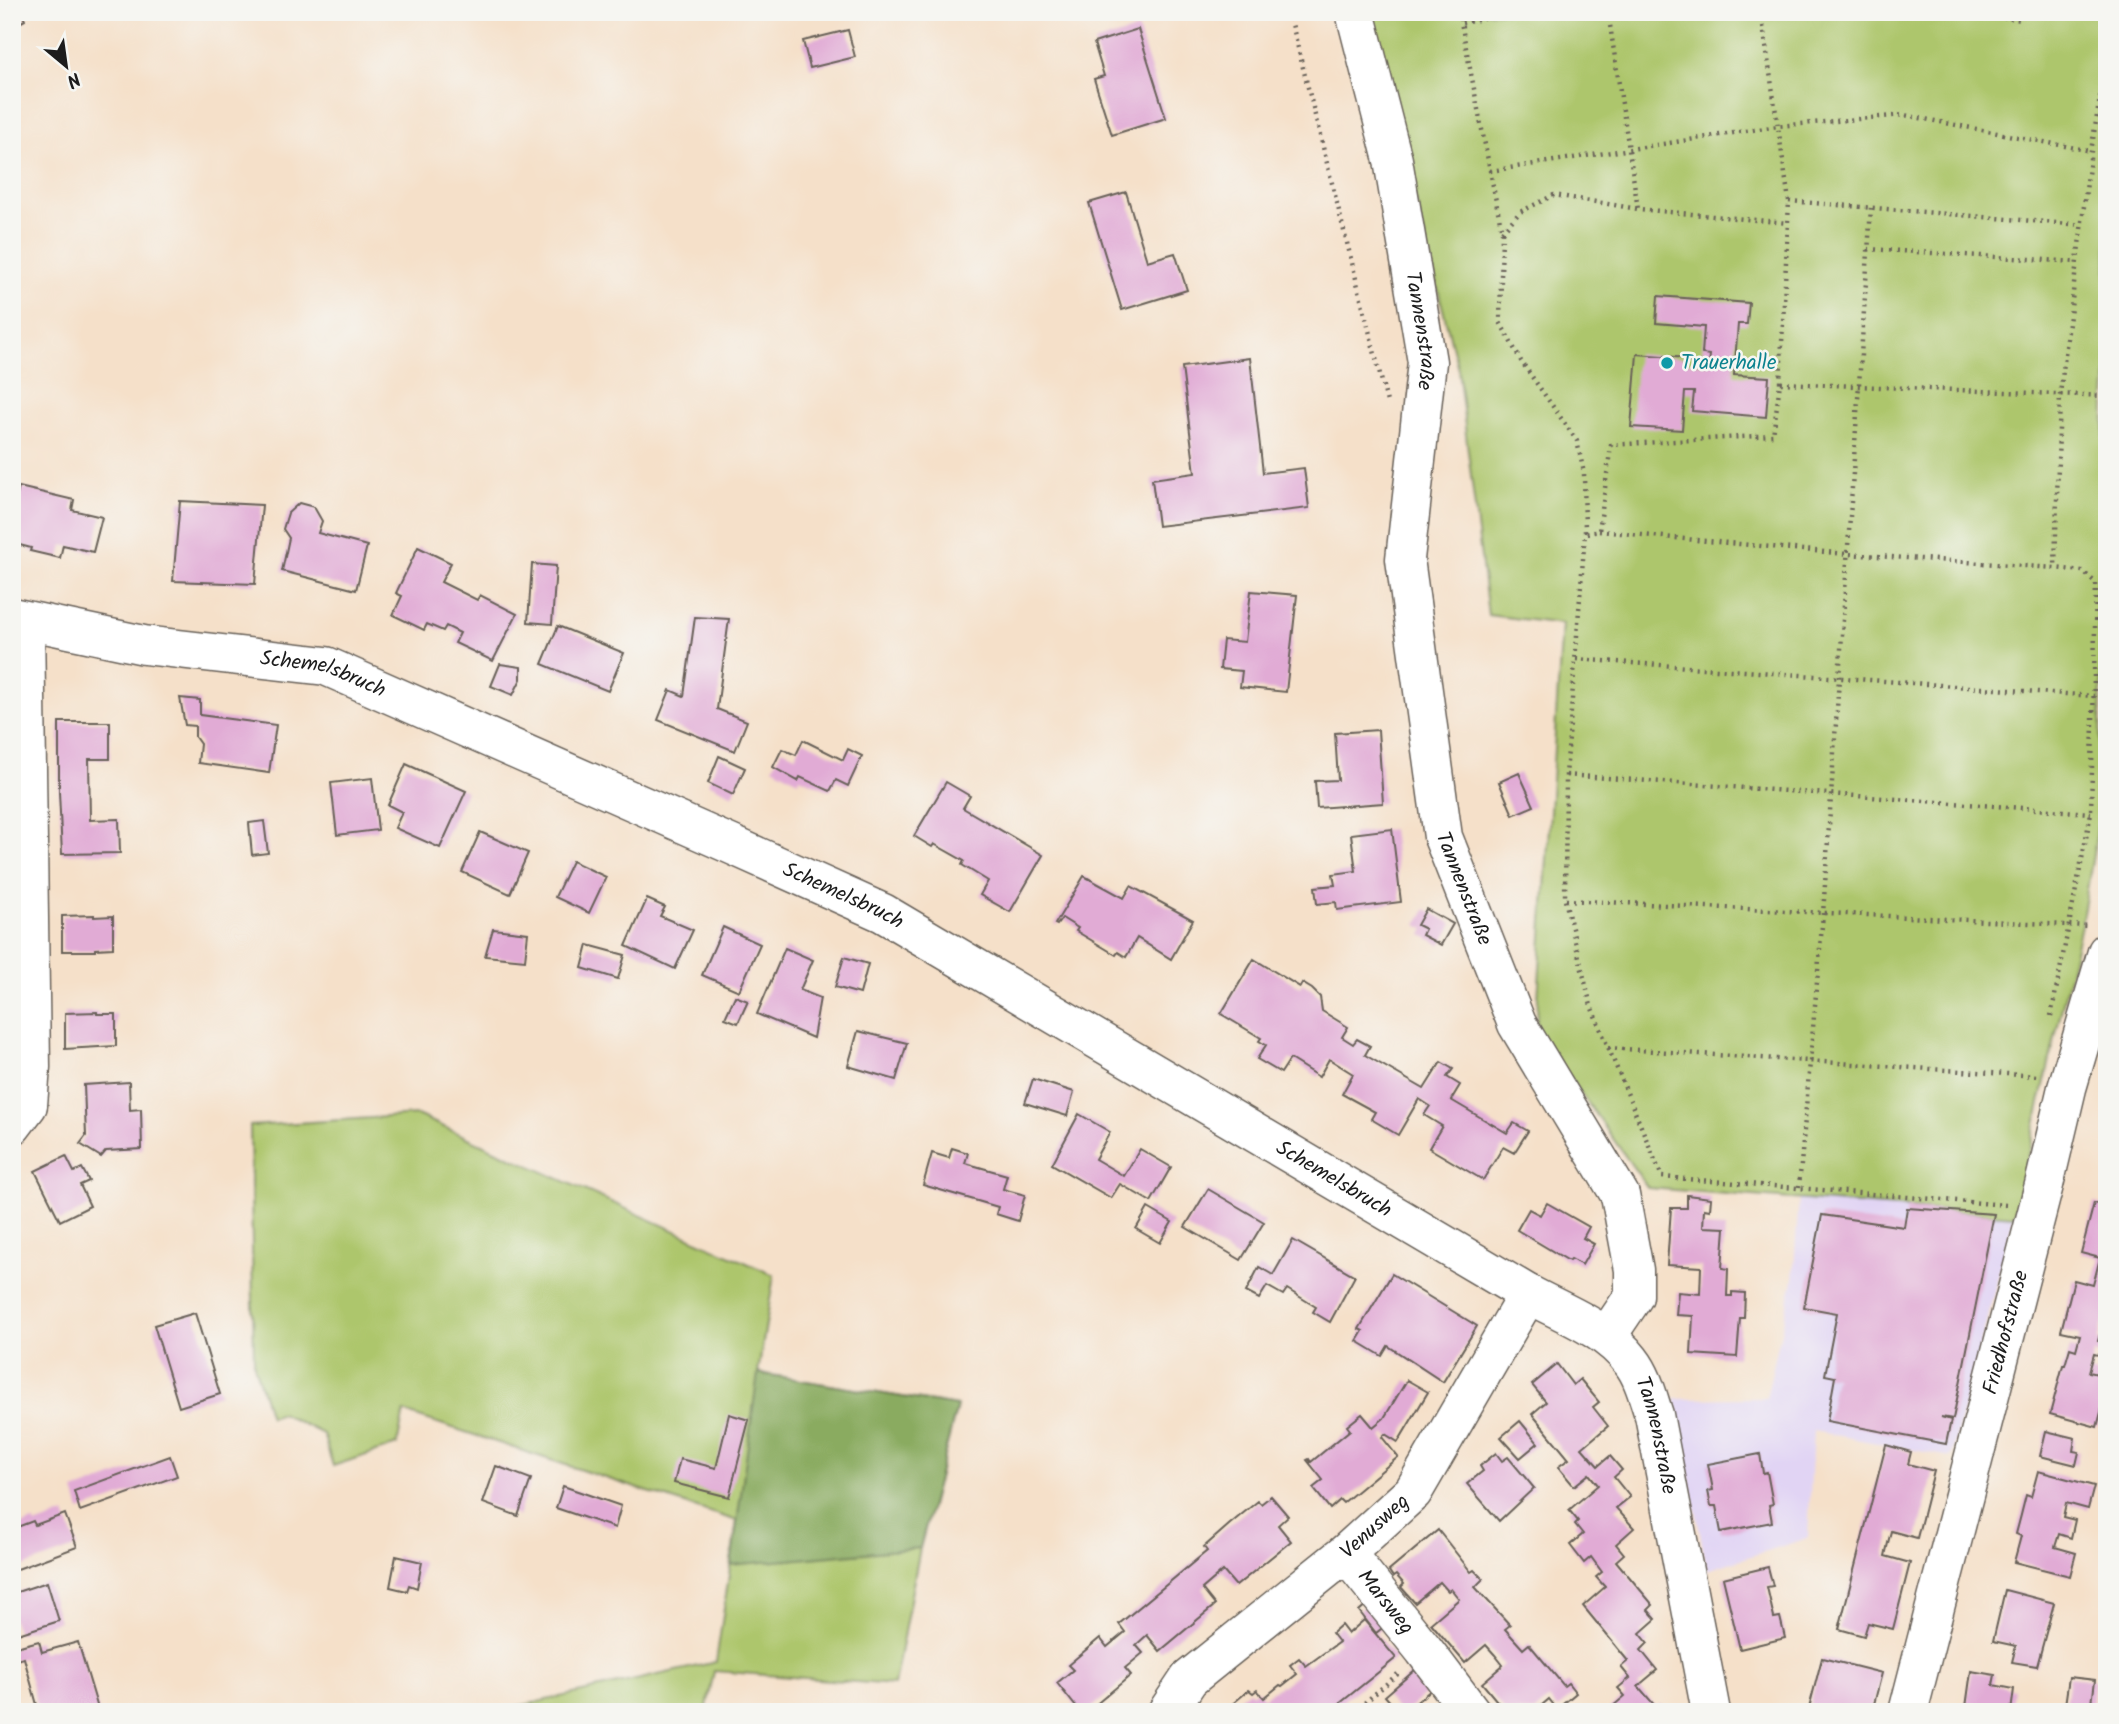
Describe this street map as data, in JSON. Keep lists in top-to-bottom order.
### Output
{
  "streets": {
    "street": [
      "Tannenstraße",
      "Schemelsbruch",
      "Friedhofstraße",
      "Venusweg",
      "Marsweg"
    ]
  },
  "crossings": [
    ["Tannenstraße", "Schemelsbruch"],
    ["Schemelsbruch", "Venusweg"],
    ["Venusweg", "Marsweg"]
  ],
  "places": ["Trauerhalle"],
  "north": "bottom right"
}
